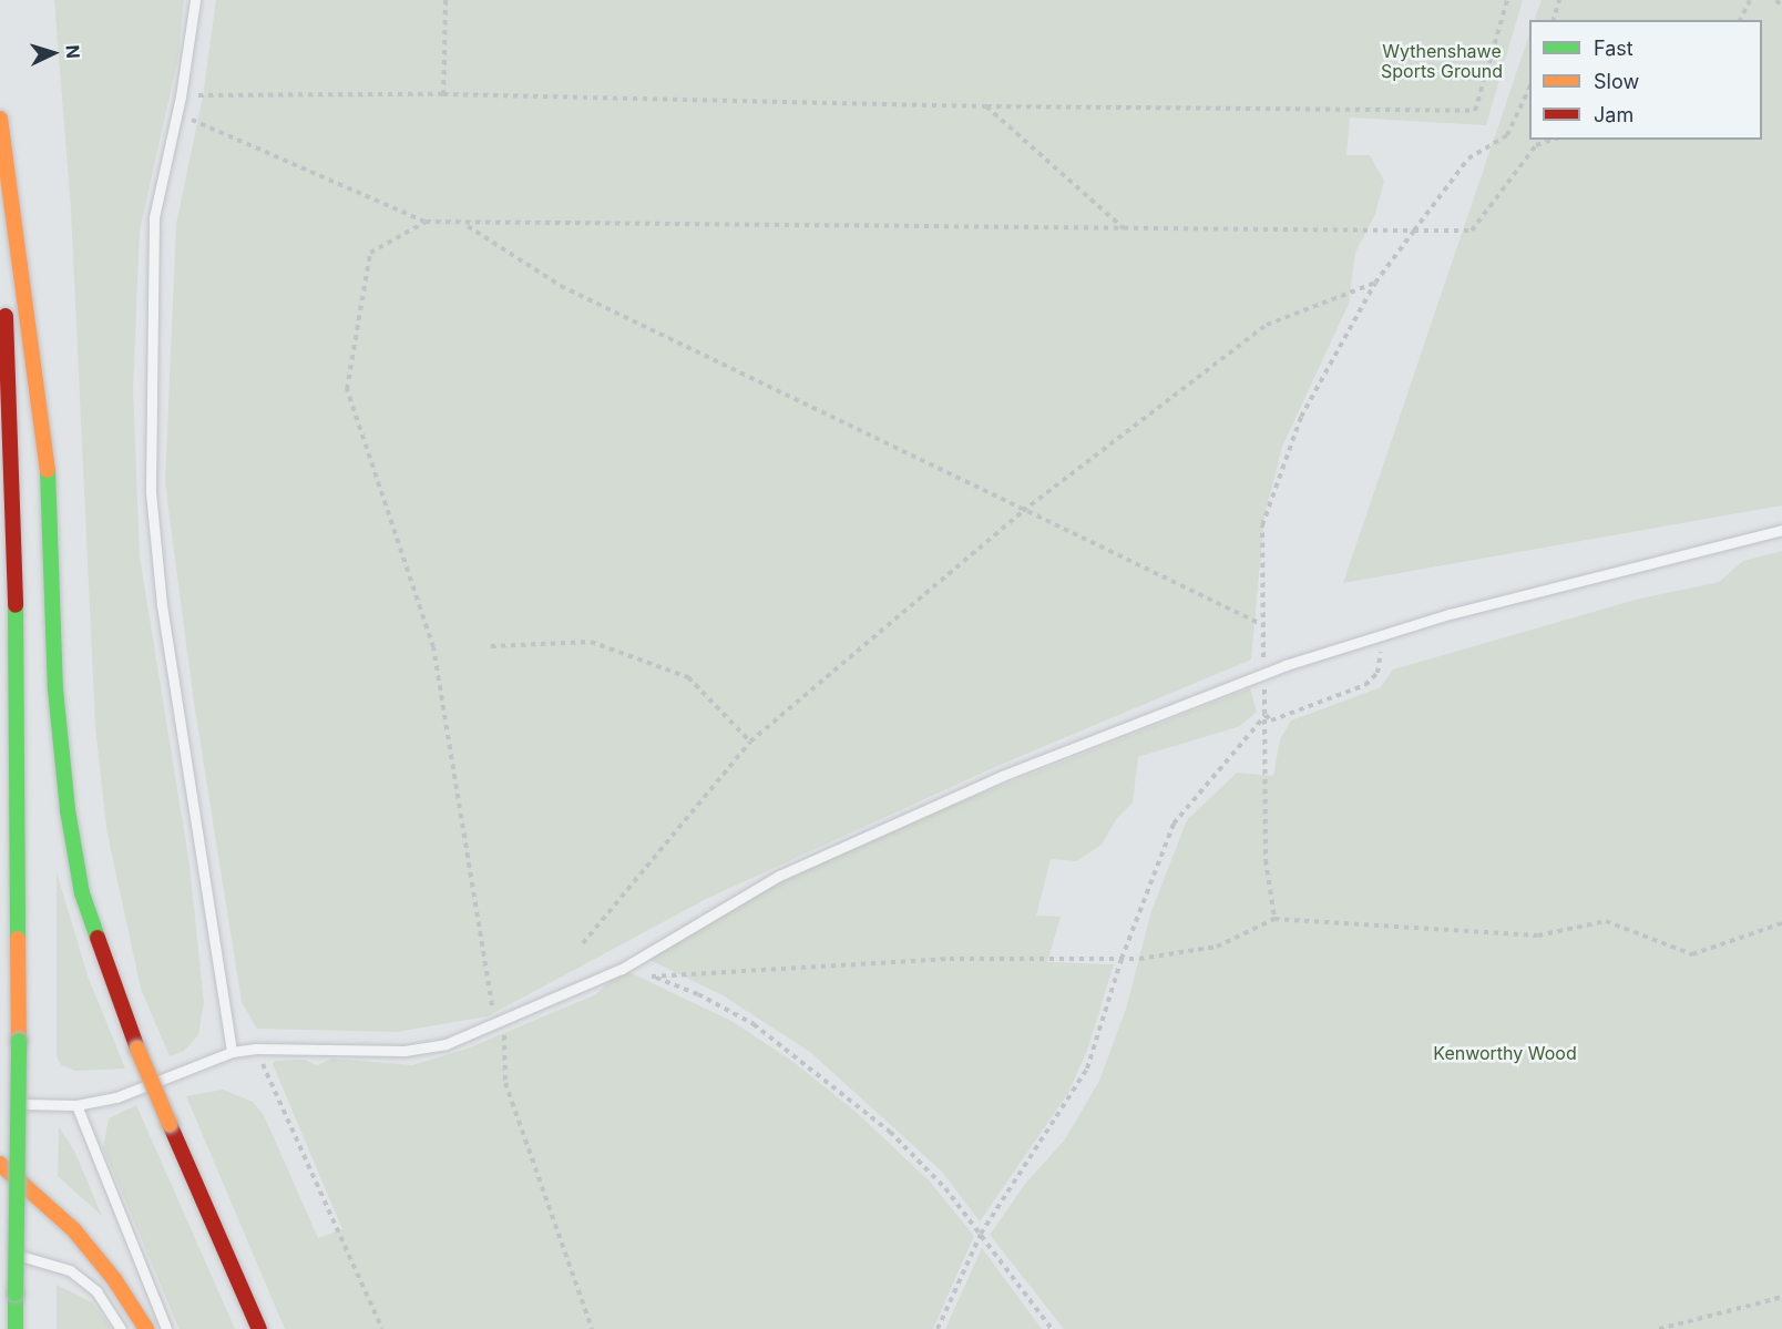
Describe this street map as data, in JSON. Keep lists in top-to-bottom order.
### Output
{
  "parks": ["Wythenshawe Sports Ground", "Kenworthy Wood"],
  "legend": ["Fast", "Slow", "Jam"],
  "north": "right"
}
